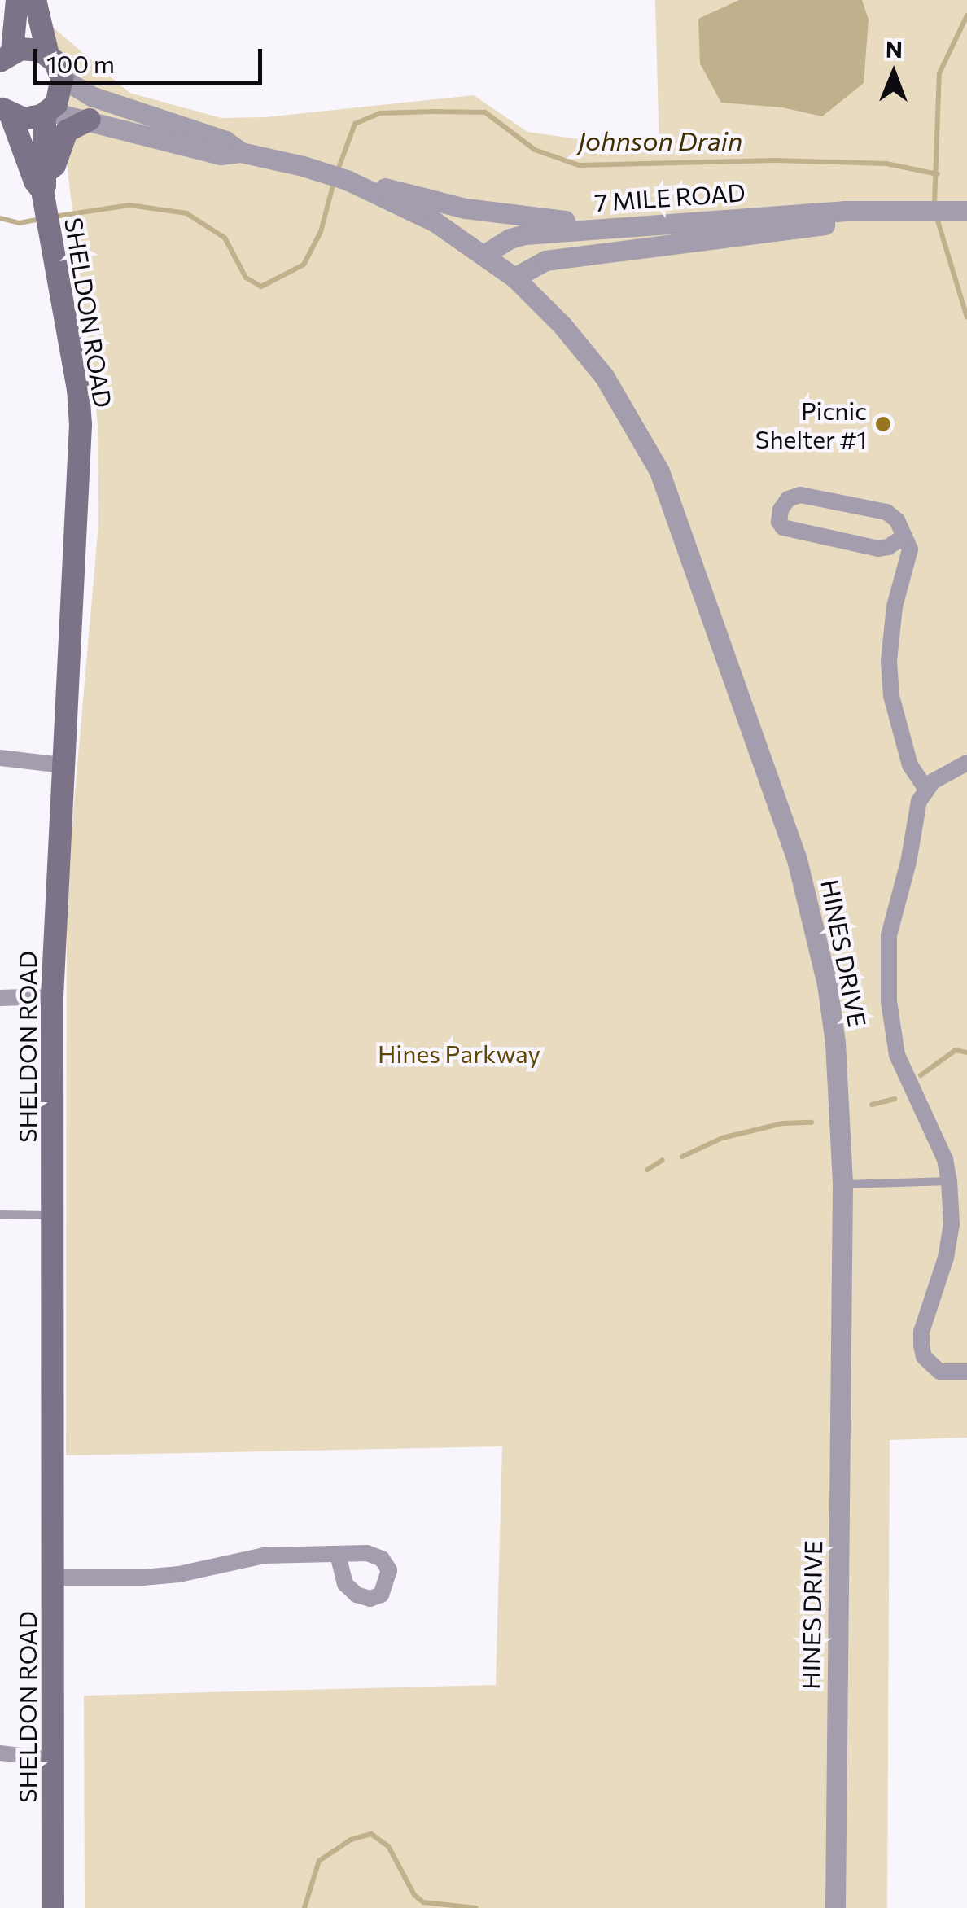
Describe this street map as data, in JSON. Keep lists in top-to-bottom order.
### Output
{
  "streets": {
    "main road": ["SHELDON ROAD"],
    "street": ["7 MILE ROAD", "HINES DRIVE"]
  },
  "crossings": [
    ["7 MILE ROAD", "HINES DRIVE"]
  ],
  "water": ["Johnson Drain"],
  "parks": ["Hines Parkway"],
  "places": ["Picnic Shelter #1"],
  "scale_bar": "100 m",
  "north": "top"
}
